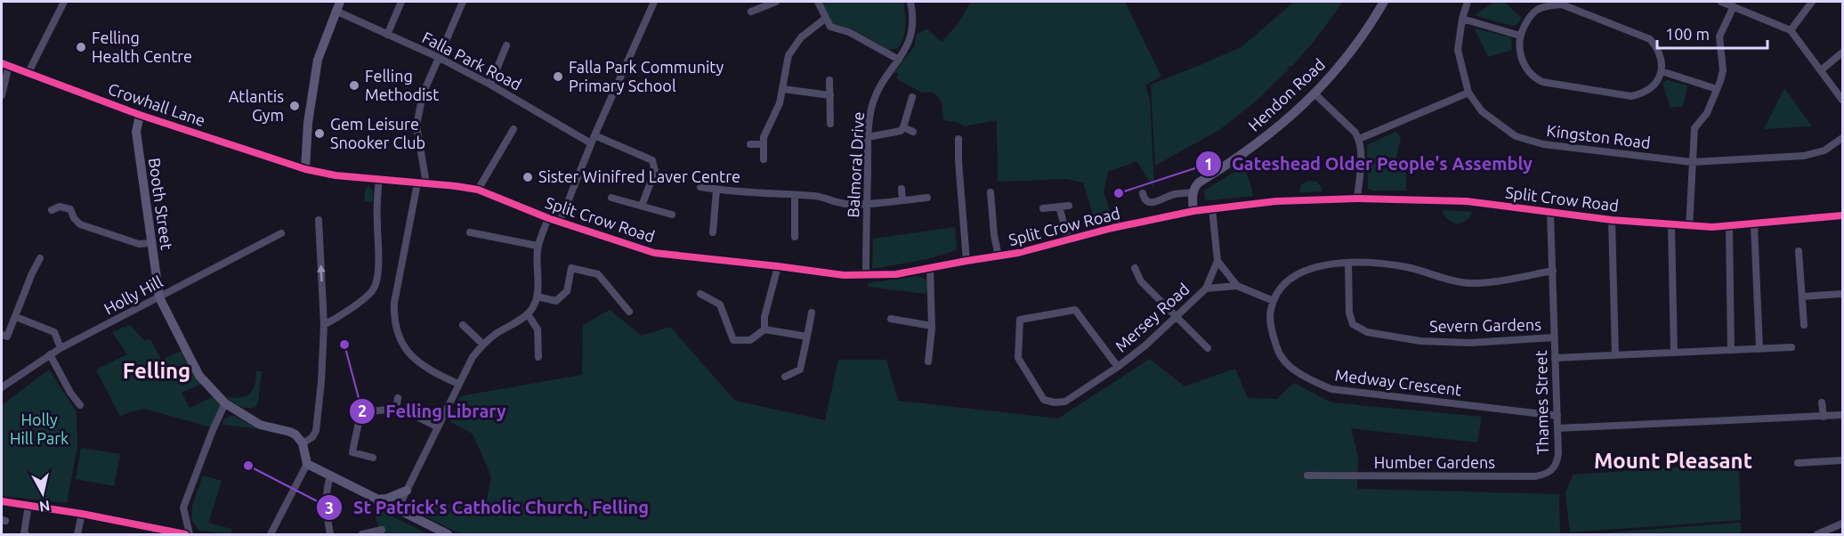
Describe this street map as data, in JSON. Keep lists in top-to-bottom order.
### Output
{
  "streets": {
    "street": [
      "Falla Park Road",
      "Hendon Road",
      "Crowhall Lane",
      "Kingston Road",
      "Balmoral Drive",
      "Split Crow Road",
      "Booth Street",
      "Holly Hill",
      "Mersey Road",
      "Severn Gardens",
      "Medway Crescent",
      "Thames Street",
      "Humber Gardens"
    ]
  },
  "crossings": [
    ["Crowhall Lane", "Split Crow Road"],
    ["Crowhall Lane", "Booth Street"],
    ["Balmoral Drive", "Split Crow Road"],
    ["Split Crow Road", "Mersey Road"],
    ["Split Crow Road", "Thames Street"],
    ["Booth Street", "Holly Hill"],
    ["Severn Gardens", "Thames Street"],
    ["Medway Crescent", "Thames Street"],
    ["Thames Street", "Humber Gardens"]
  ],
  "districts": ["Felling", "Mount Pleasant"],
  "parks": ["Holly Hill Park"],
  "places": [
    "Felling Health Centre",
    "Falla Park Community Primary School",
    "Felling Methodist",
    "Atlantis Gym",
    "Gem Leisure Snooker Club",
    "Sister Winifred Laver Centre",
    "Gateshead Older People's Assembly",
    "Felling Library",
    "St Patrick's Catholic Church, Felling"
  ],
  "scale_bar": "100 m",
  "north": "bottom"
}
